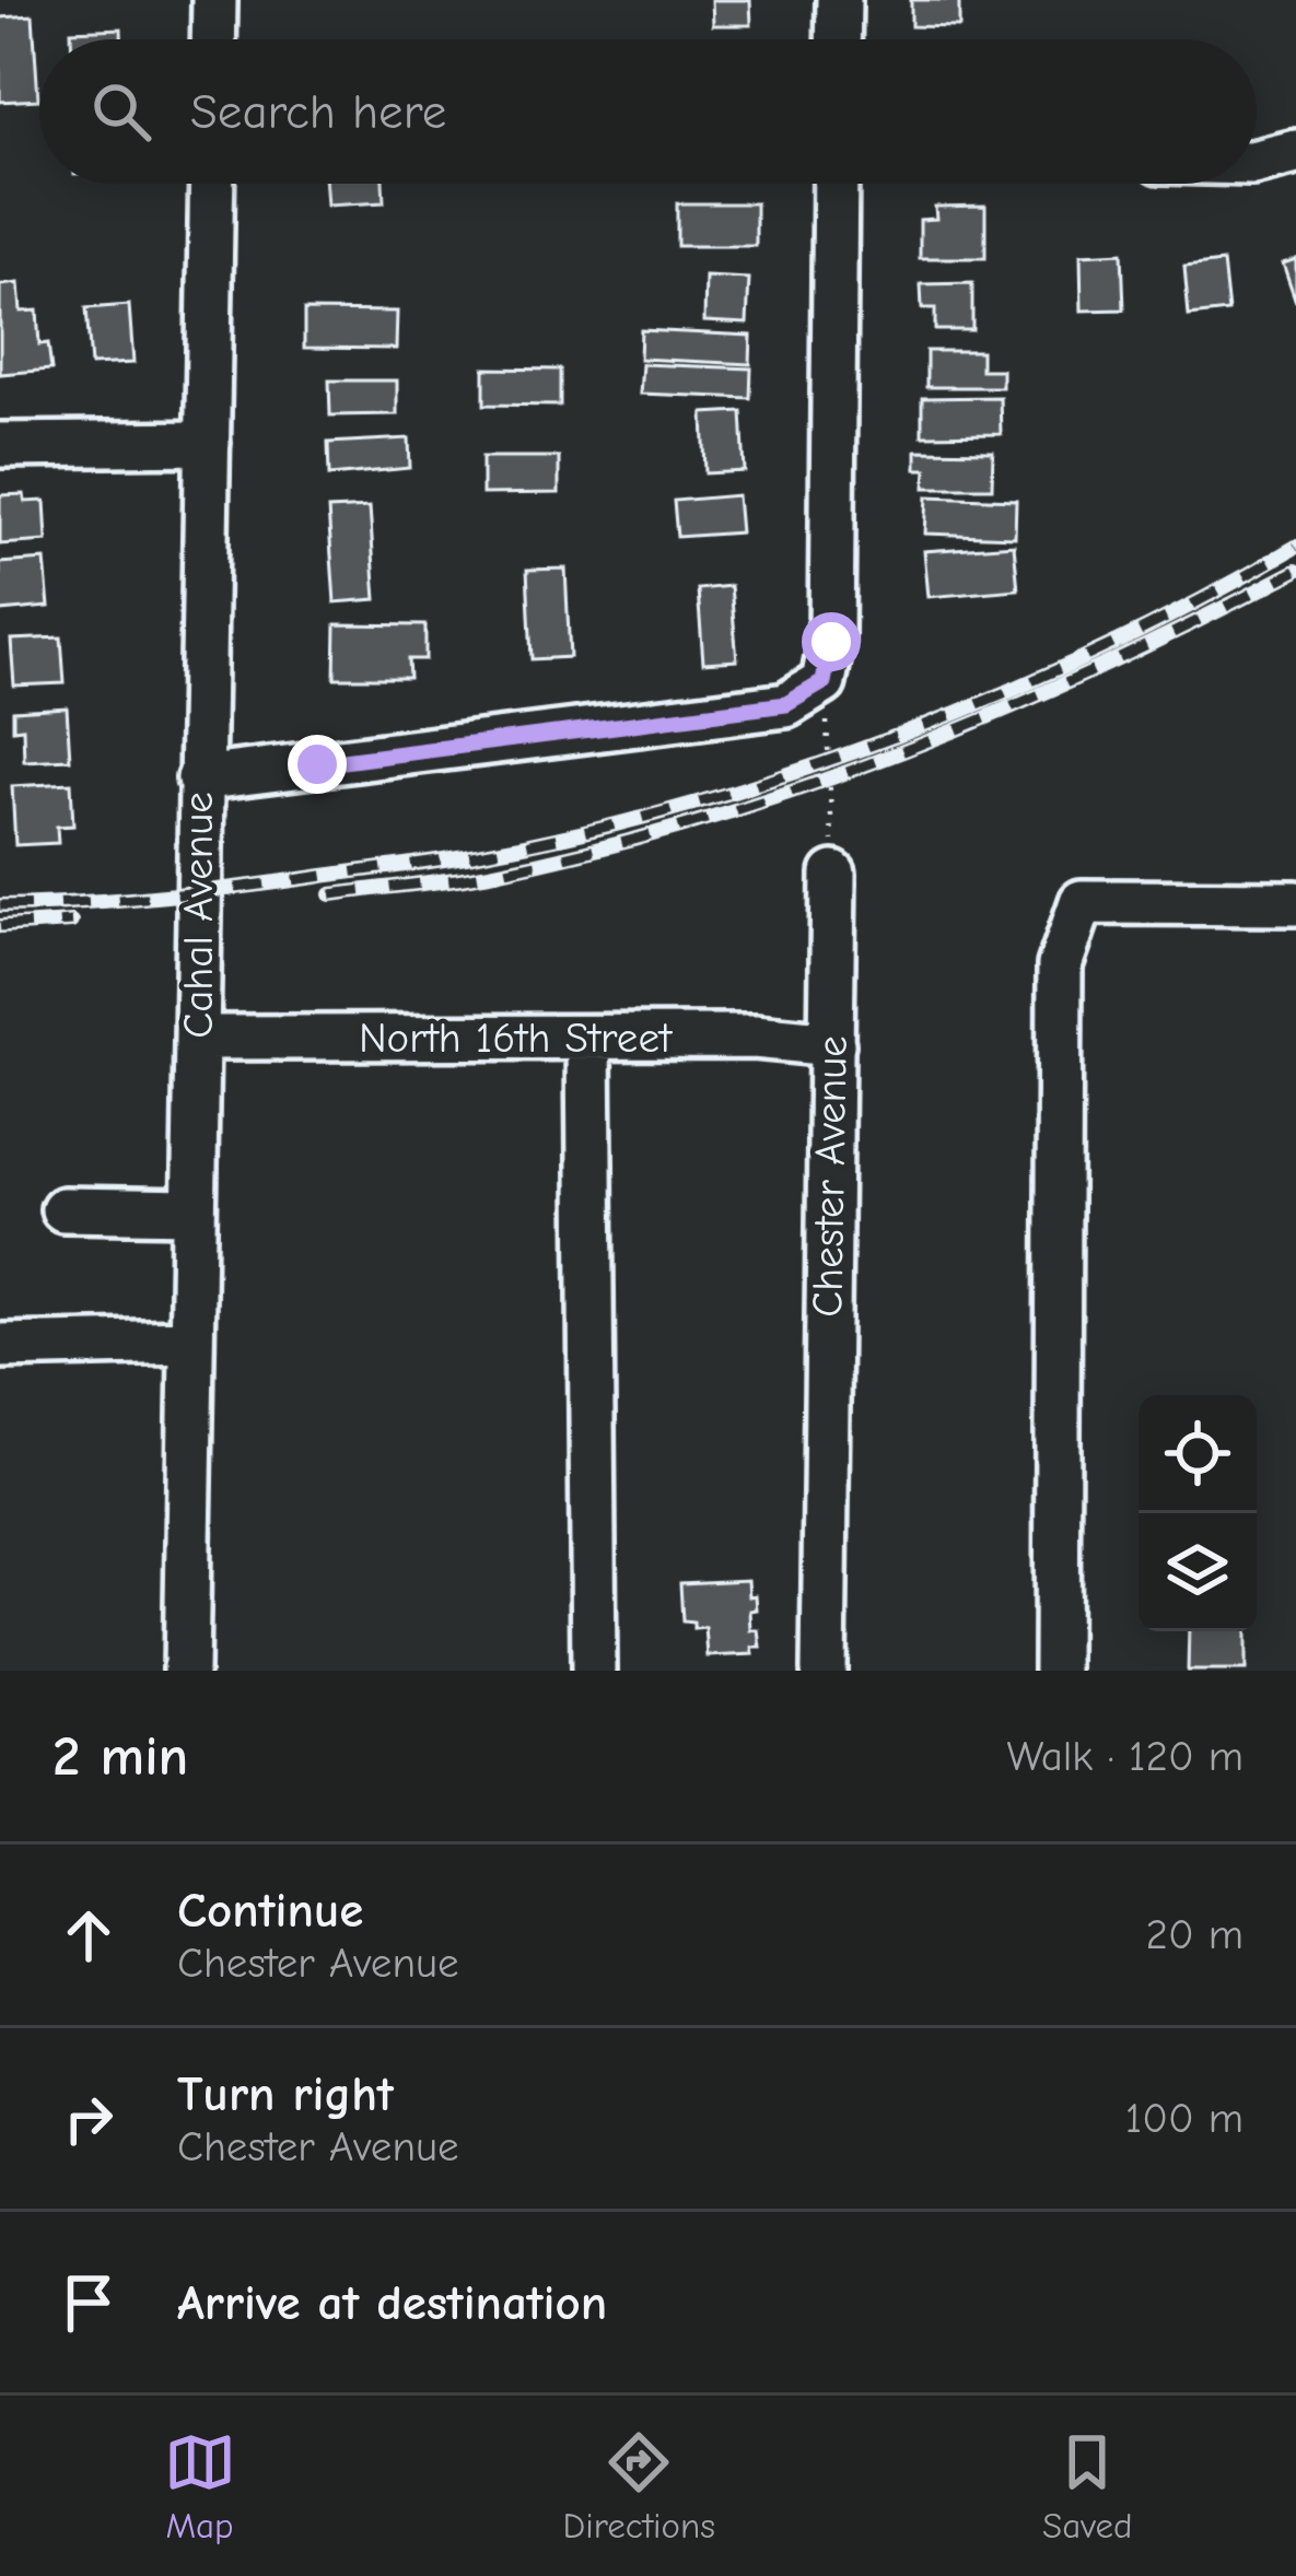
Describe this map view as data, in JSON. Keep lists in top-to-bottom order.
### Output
{
  "streets": {
    "street": ["Cahal Avenue", "North 16th Street", "Chester Avenue"]
  },
  "crossings": [
    ["Cahal Avenue", "North 16th Street"],
    ["North 16th Street", "Chester Avenue"]
  ],
  "page": {
    "search": "Search here",
    "heading": ["2 min", "Walk · 120 m"],
    "list": [
      ["Continue", "Chester Avenue", "20 m"],
      ["Turn right", "Chester Avenue", "100 m"],
      "Arrive at destination"
    ],
    "nav": ["Map", "Directions", "Saved"]
  }
}
